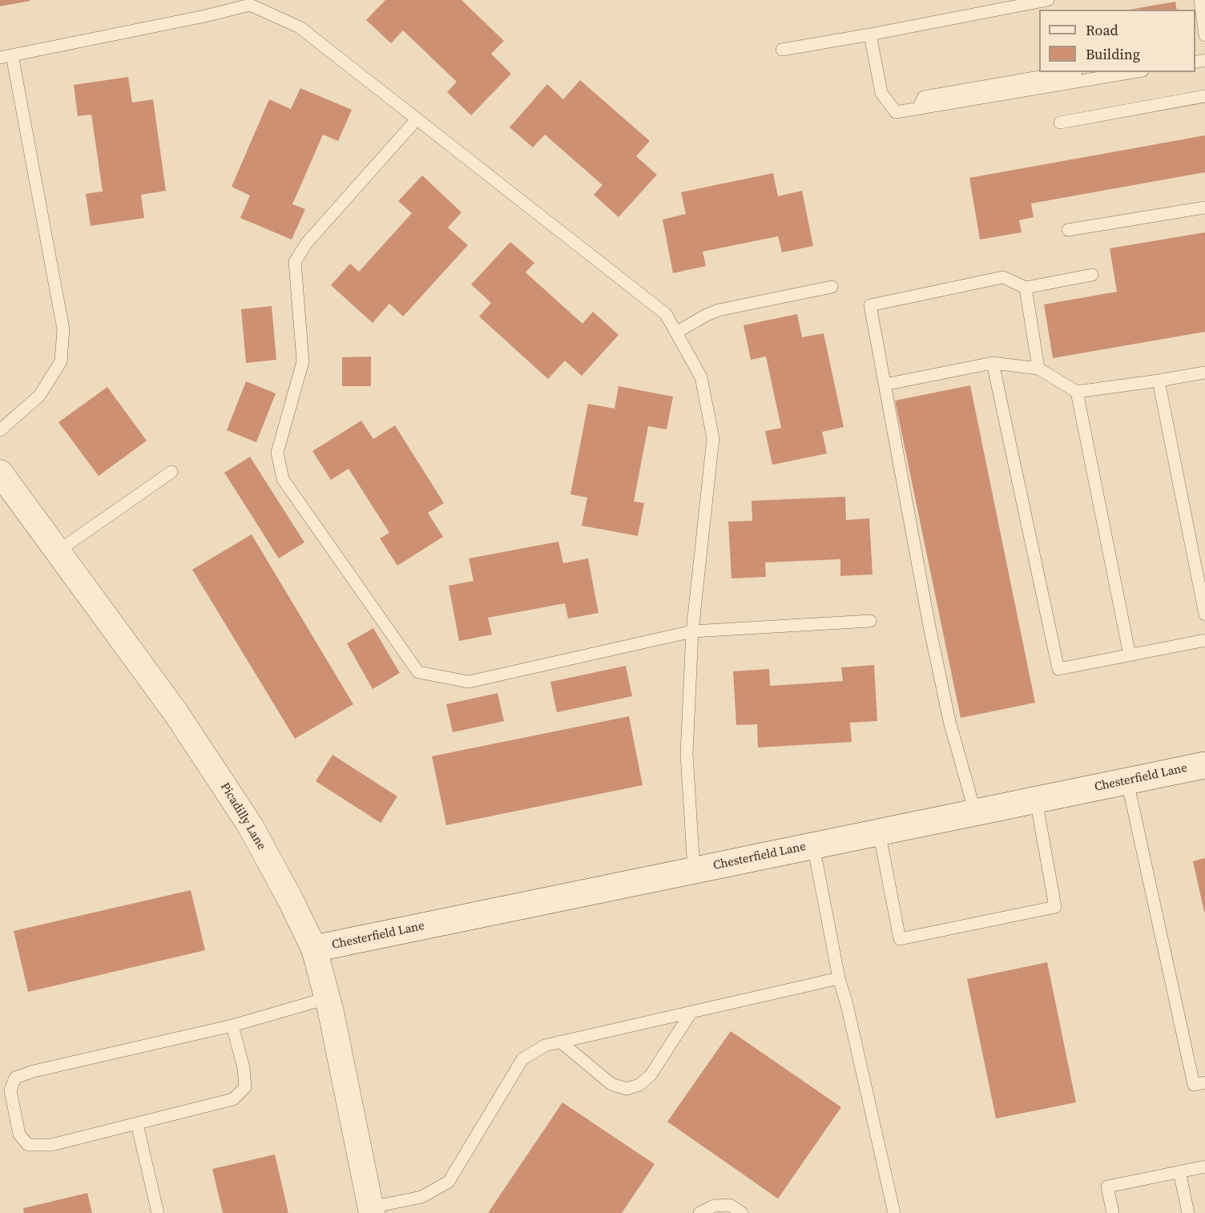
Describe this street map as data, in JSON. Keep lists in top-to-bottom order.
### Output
{
  "streets": {
    "street": ["Chesterfield Lane", "Picadilly Lane"]
  },
  "crossings": [
    ["Chesterfield Lane", "Picadilly Lane"]
  ],
  "legend": ["Road", "Building"]
}
